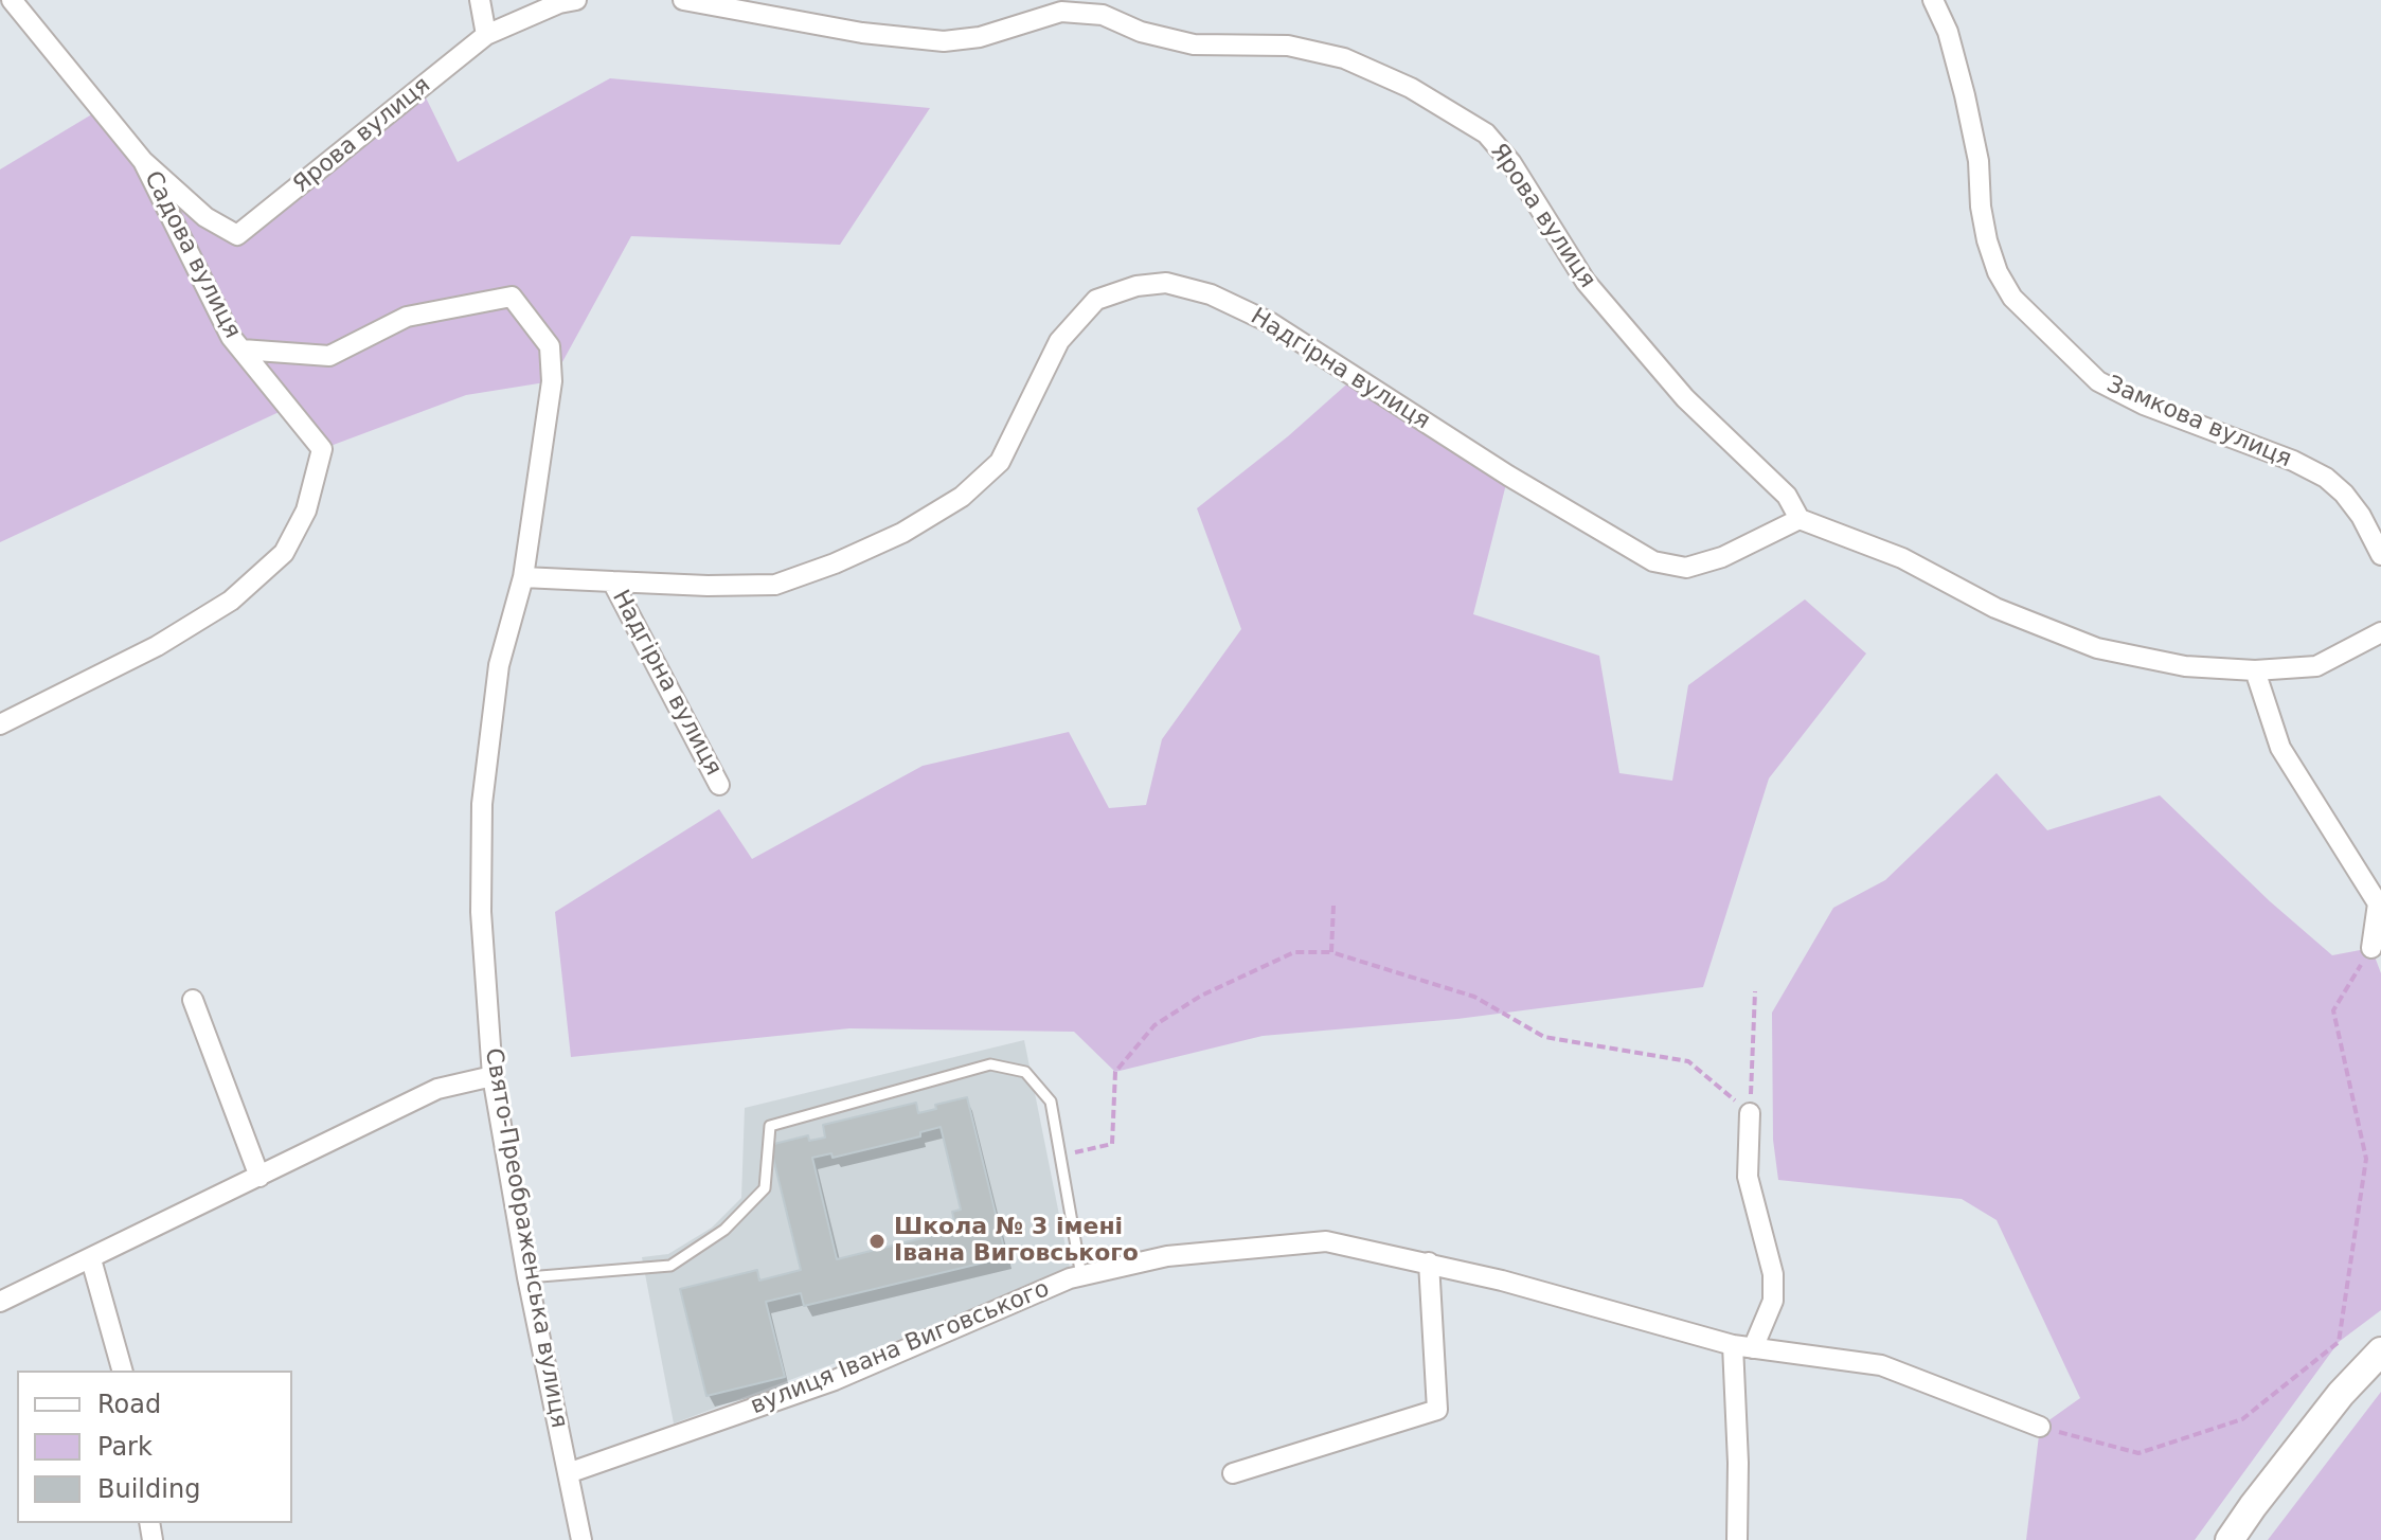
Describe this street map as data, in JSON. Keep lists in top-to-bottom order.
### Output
{
  "streets": {
    "street": [
      "Ярова вулиця",
      "Садова вулиця",
      "Надгірна вулиця",
      "Замкова вулиця",
      "Свято-Преображенська вулиця",
      "вулиця Івана Виговського"
    ]
  },
  "crossings": [
    ["Ярова вулиця", "Садова вулиця"],
    ["Ярова вулиця", "Надгірна вулиця"],
    ["Садова вулиця", "Свято-Преображенська вулиця"],
    ["Надгірна вулиця", "Свято-Преображенська вулиця"],
    ["Свято-Преображенська вулиця", "вулиця Івана Виговського"]
  ],
  "places": ["Школа № 3 імені Івана Виговського"],
  "legend": ["Road", "Park", "Building"]
}
